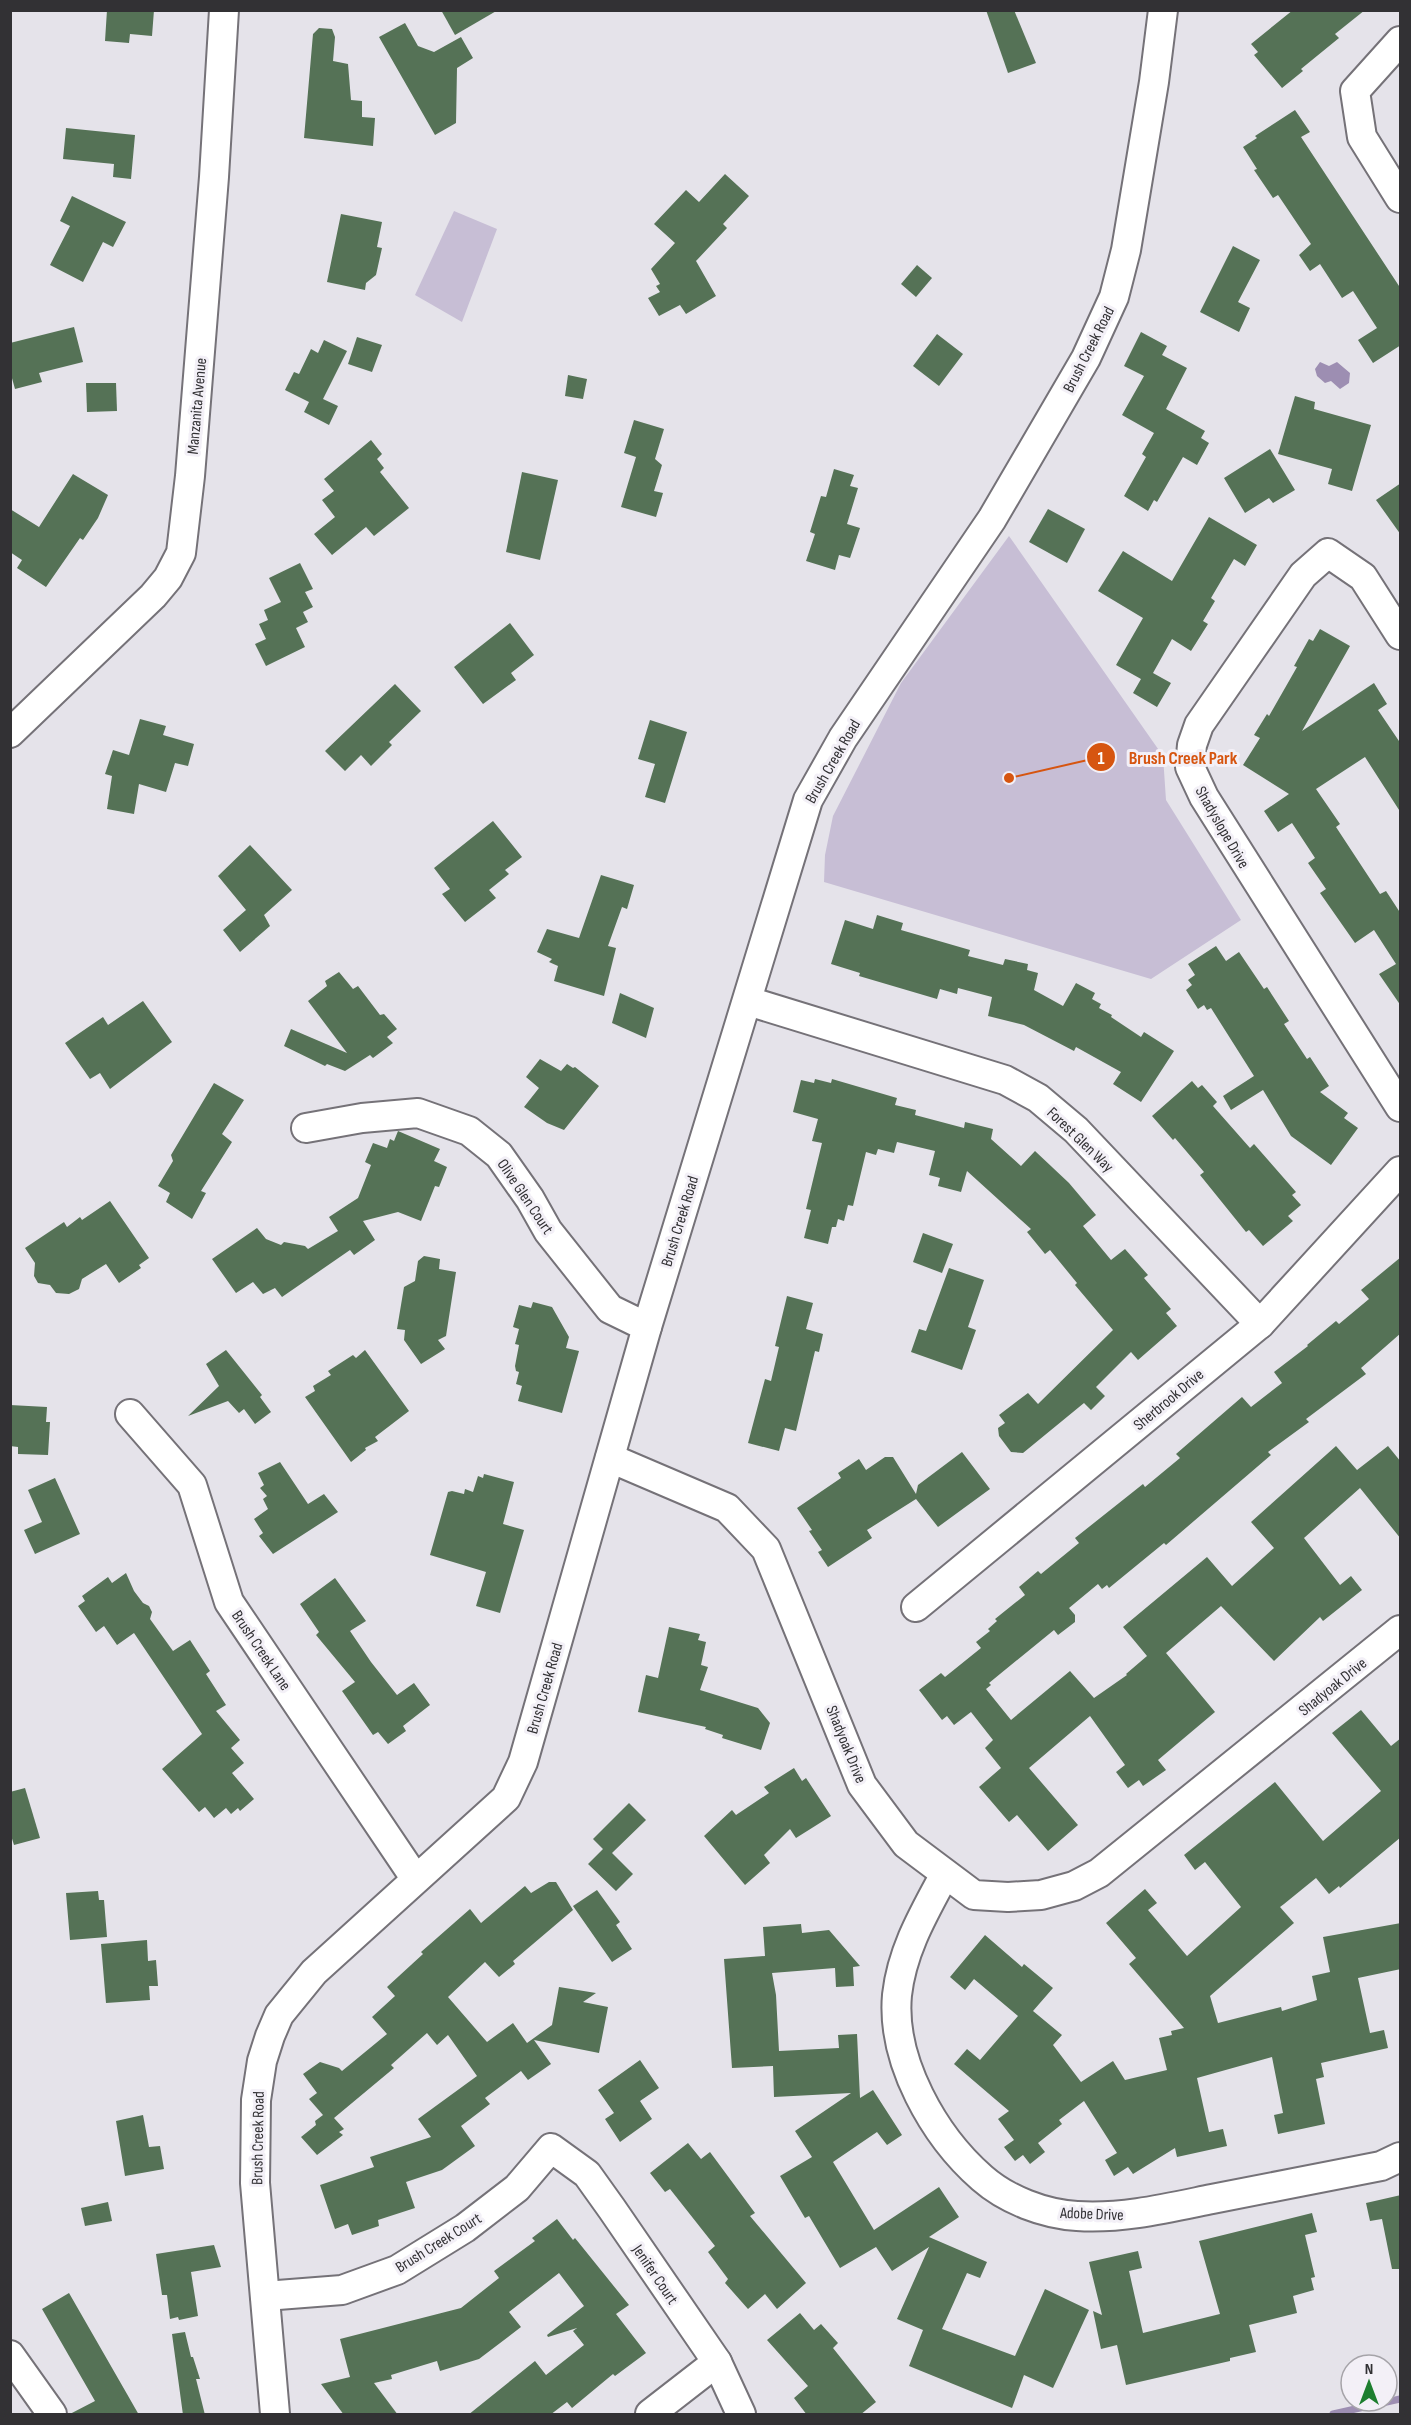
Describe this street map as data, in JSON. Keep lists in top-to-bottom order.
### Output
{
  "streets": {
    "street": [
      "Brush Creek Road",
      "Manzanita Avenue",
      "Shadyslope Drive",
      "Forest Glen Way",
      "Olive Glen Court",
      "Sherbrook Drive",
      "Brush Creek Lane",
      "Shadyoak Drive",
      "Adobe Drive",
      "Brush Creek Court",
      "Jenifer Court"
    ]
  },
  "crossings": [
    ["Brush Creek Road", "Forest Glen Way"],
    ["Brush Creek Road", "Olive Glen Court"],
    ["Brush Creek Road", "Brush Creek Lane"],
    ["Brush Creek Road", "Shadyoak Drive"],
    ["Brush Creek Road", "Brush Creek Court"],
    ["Forest Glen Way", "Sherbrook Drive"],
    ["Shadyoak Drive", "Adobe Drive"],
    ["Brush Creek Court", "Jenifer Court"]
  ],
  "places": ["Brush Creek Park"],
  "north": "top"
}
